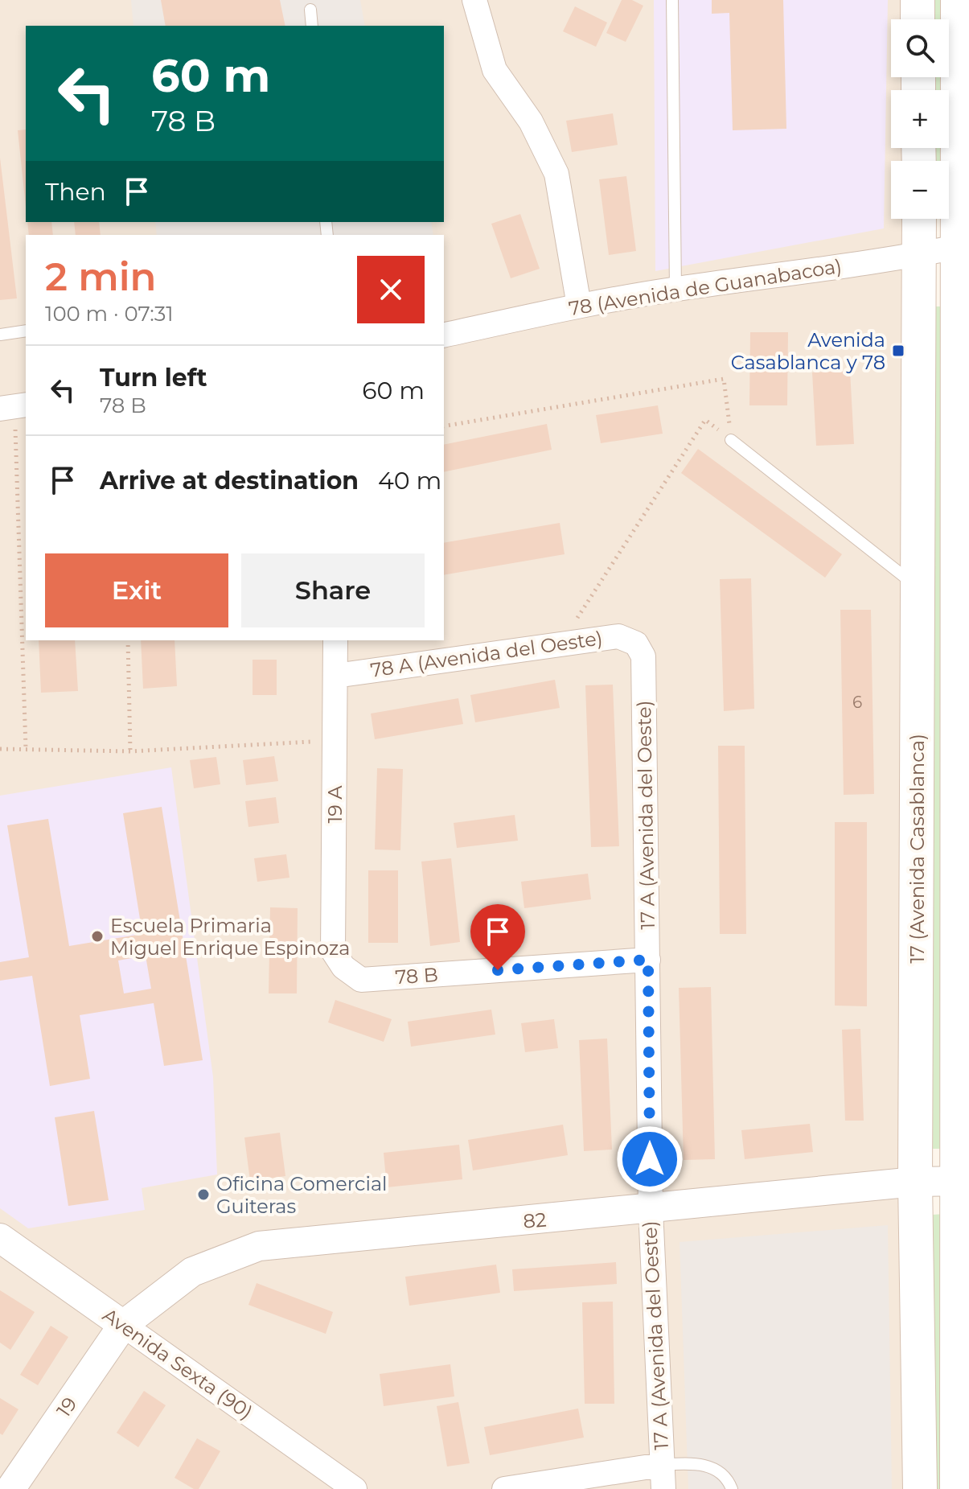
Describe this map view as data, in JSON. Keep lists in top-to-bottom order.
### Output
{
  "streets": {
    "main road": ["17 (Avenida Casablanca)"],
    "street": [
      "78 (Avenida de Guanabacoa)",
      "78 A (Avenida del Oeste)",
      "19 A",
      "17 A (Avenida del Oeste)",
      "78 B",
      "82",
      "Avenida Sexta (90)",
      "19"
    ]
  },
  "crossings": [
    ["78 (Avenida de Guanabacoa)", "17 (Avenida Casablanca)"],
    ["78 A (Avenida del Oeste)", "19 A"],
    ["78 A (Avenida del Oeste)", "17 A (Avenida del Oeste)"],
    ["19 A", "78 B"],
    ["17 A (Avenida del Oeste)", "78 B"],
    ["17 A (Avenida del Oeste)", "82"],
    ["17 (Avenida Casablanca)", "82"],
    ["82", "Avenida Sexta (90)"],
    ["82", "19"],
    ["Avenida Sexta (90)", "19"]
  ],
  "places": {
    "transit": ["Avenida Casablanca y 78"],
    "other": ["Escuela Primaria Miguel Enrique Espinoza", "Oficina Comercial Guiteras"]
  },
  "house_numbers": ["6"],
  "page": {
    "map_buttons": ["+", "−"],
    "turn": ["60 m", "78 B"],
    "then": "Then",
    "heading": ["2 min", "100 m · 07:31"],
    "list": [
      {
        "name": "Turn left",
        "note": "78 B",
        "value": "60 m"
      },
      {
        "name": "Arrive at destination",
        "value": "40 m"
      }
    ],
    "buttons": ["Exit", "Share"]
  }
}
